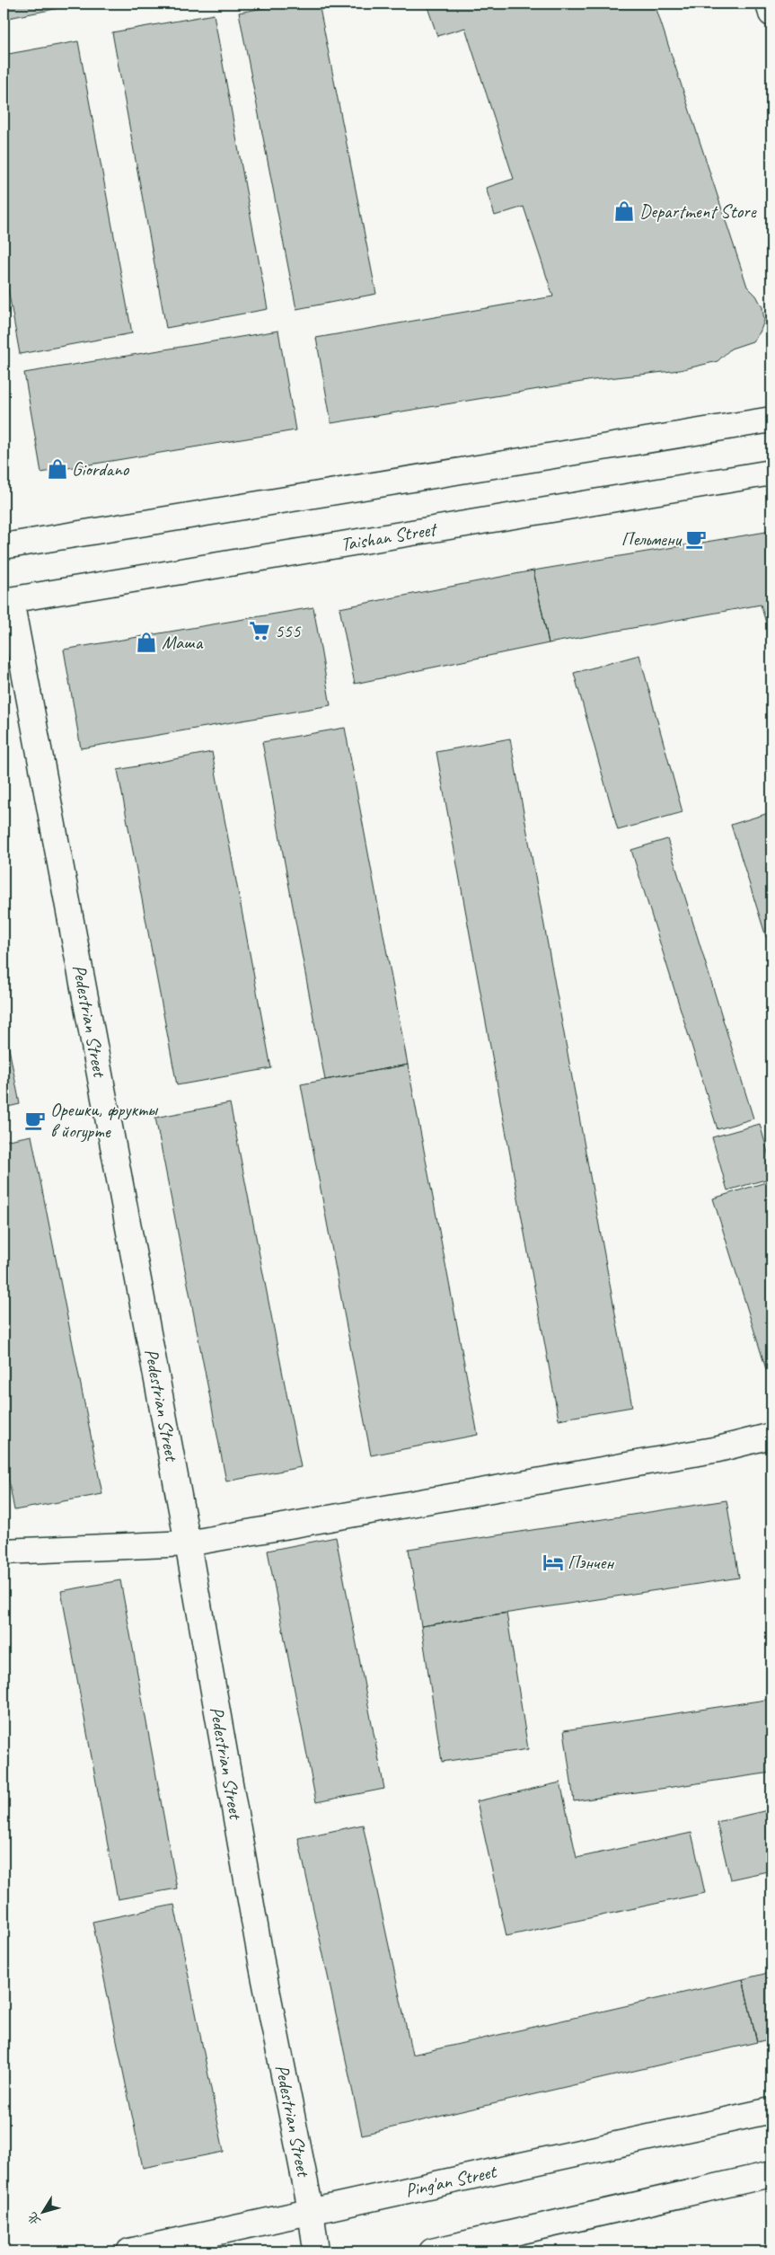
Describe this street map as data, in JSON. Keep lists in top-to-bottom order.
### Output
{
  "streets": {
    "main road": ["Taishan Street", "Pedestrian Street", "Ping'an Street"]
  },
  "crossings": [
    ["Taishan Street", "Pedestrian Street"],
    ["Pedestrian Street", "Ping'an Street"]
  ],
  "places": {
    "shop": ["Department Store", "Giordano", "Маша"],
    "cafe": ["Пельмени", "Орешки, фрукты в йогурте"],
    "supermarket": ["555"],
    "hotel": ["Пэнчен"]
  },
  "north": "bottom left"
}
